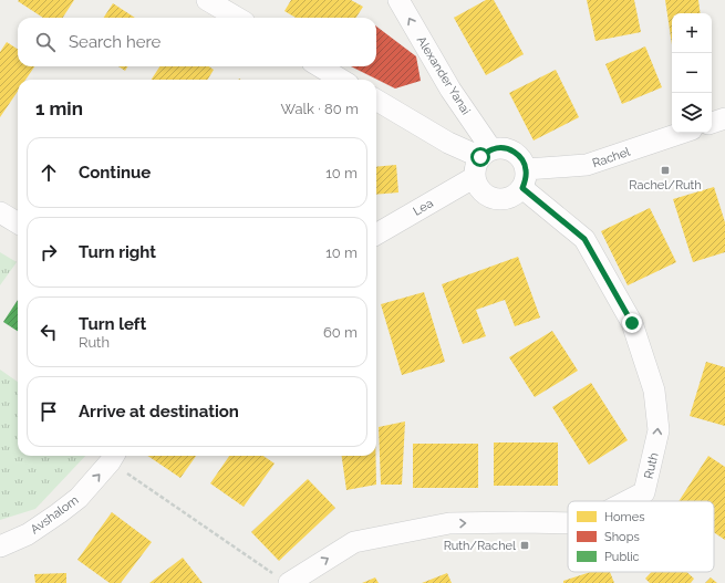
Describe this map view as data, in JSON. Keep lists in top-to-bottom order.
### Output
{
  "streets": {
    "street": [
      "Alexander Yanai",
      "Rachel",
      "Lea",
      "Ruth",
      "Avshalom"
    ]
  },
  "crossings": [
    ["Alexander Yanai", "Rachel"],
    ["Alexander Yanai", "Lea"],
    ["Alexander Yanai", "Ruth"],
    ["Rachel", "Lea"],
    ["Rachel", "Ruth"],
    ["Lea", "Ruth"]
  ],
  "one_way": ["Alexander Yanai", "Avshalom"],
  "places": {
    "transit": ["Rachel/Ruth", "Ruth/Rachel"]
  },
  "legend": ["Homes", "Shops", "Public"],
  "page": {
    "map_buttons": ["+", "−"],
    "search": "Search here",
    "heading": ["1 min", "Walk · 80 m"],
    "list": [
      ["Continue", "10 m"],
      ["Turn right", "10 m"],
      ["Turn left", "Ruth", "60 m"],
      "Arrive at destination"
    ]
  }
}
